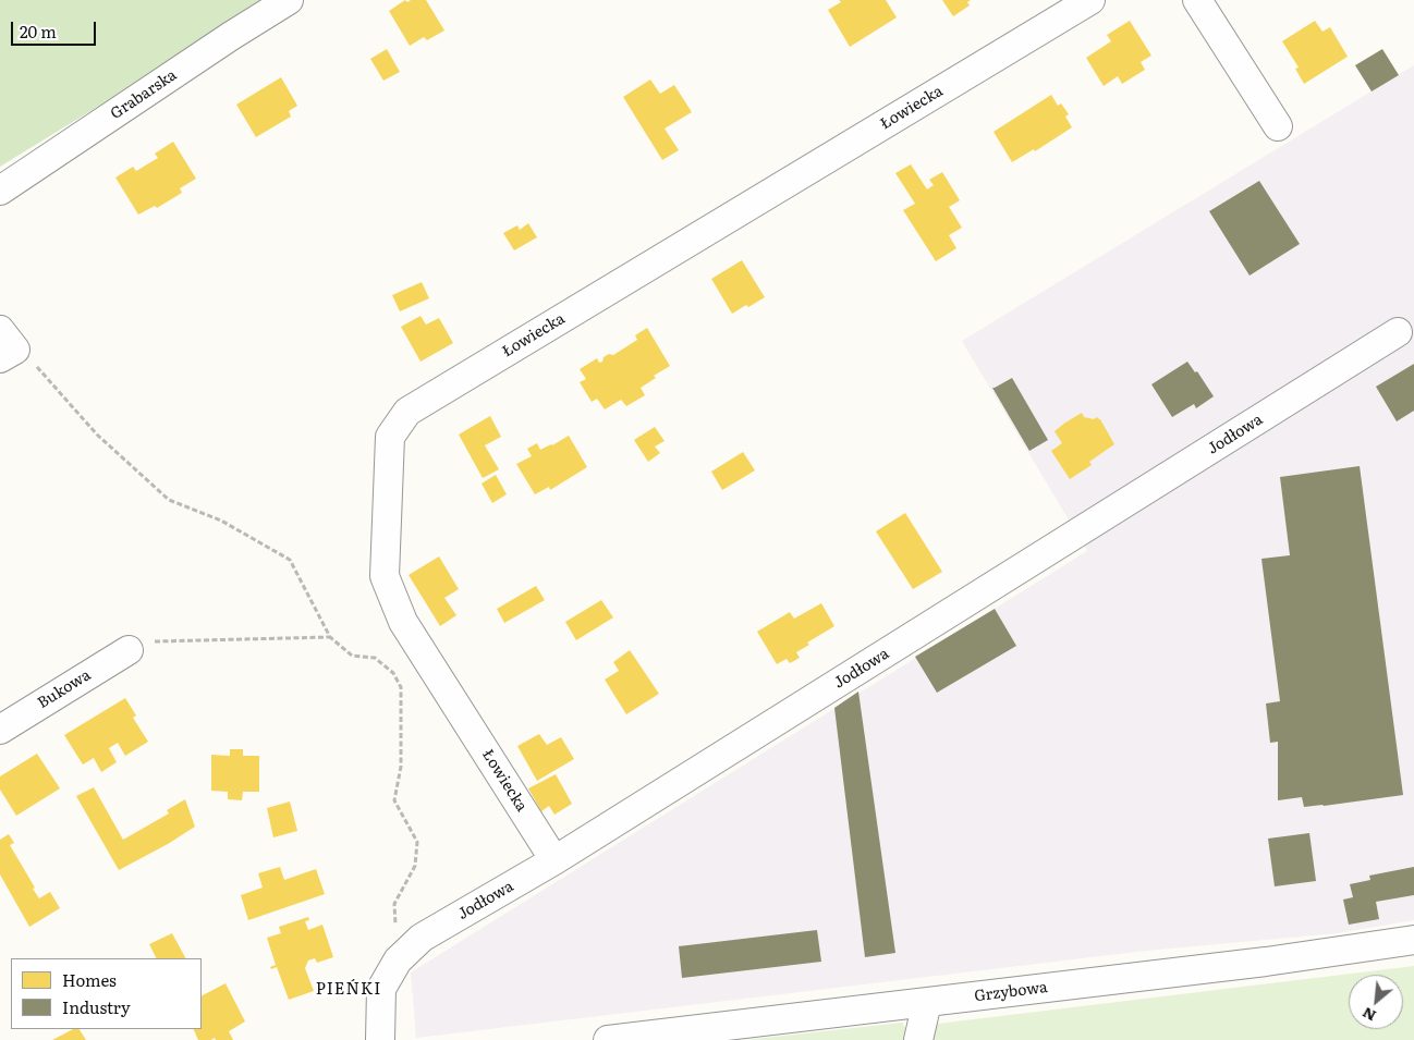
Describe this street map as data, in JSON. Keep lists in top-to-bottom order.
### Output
{
  "streets": {
    "street": [
      "Grabarska",
      "Łowiecka",
      "Jodłowa",
      "Bukowa",
      "Grzybowa"
    ]
  },
  "crossings": [
    ["Łowiecka", "Jodłowa"]
  ],
  "districts": ["PIEŃKI"],
  "legend": ["Homes", "Industry"],
  "scale_bar": "20 m",
  "north": "bottom left"
}
